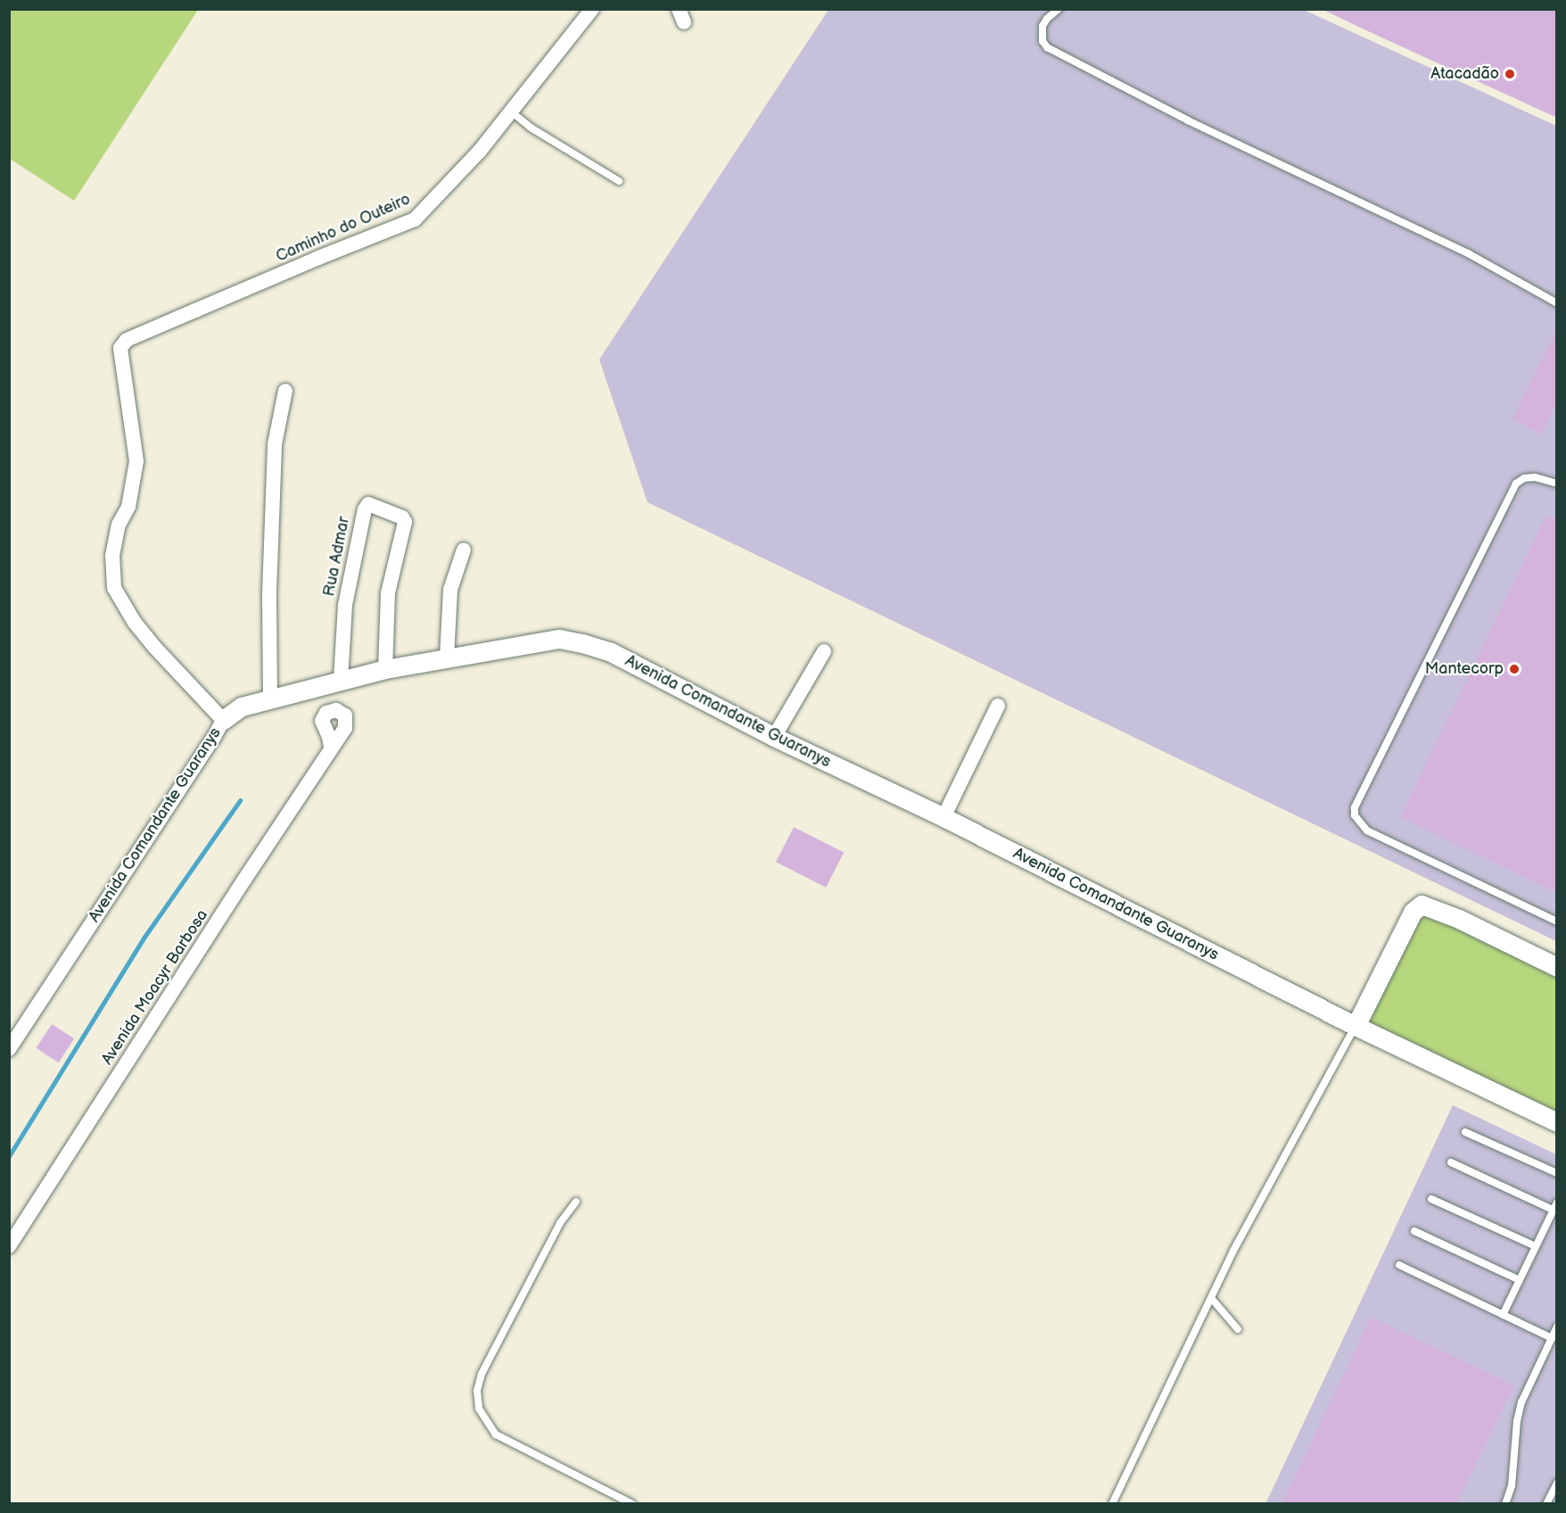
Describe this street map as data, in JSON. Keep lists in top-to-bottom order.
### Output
{
  "streets": {
    "street": [
      "Caminho do Outeiro",
      "Rua Admar",
      "Avenida Comandante Guaranys",
      "Avenida Moacyr Barbosa"
    ]
  },
  "crossings": [
    ["Caminho do Outeiro", "Avenida Comandante Guaranys"],
    ["Rua Admar", "Avenida Comandante Guaranys"]
  ],
  "places": ["Atacadão", "Mantecorp"]
}
